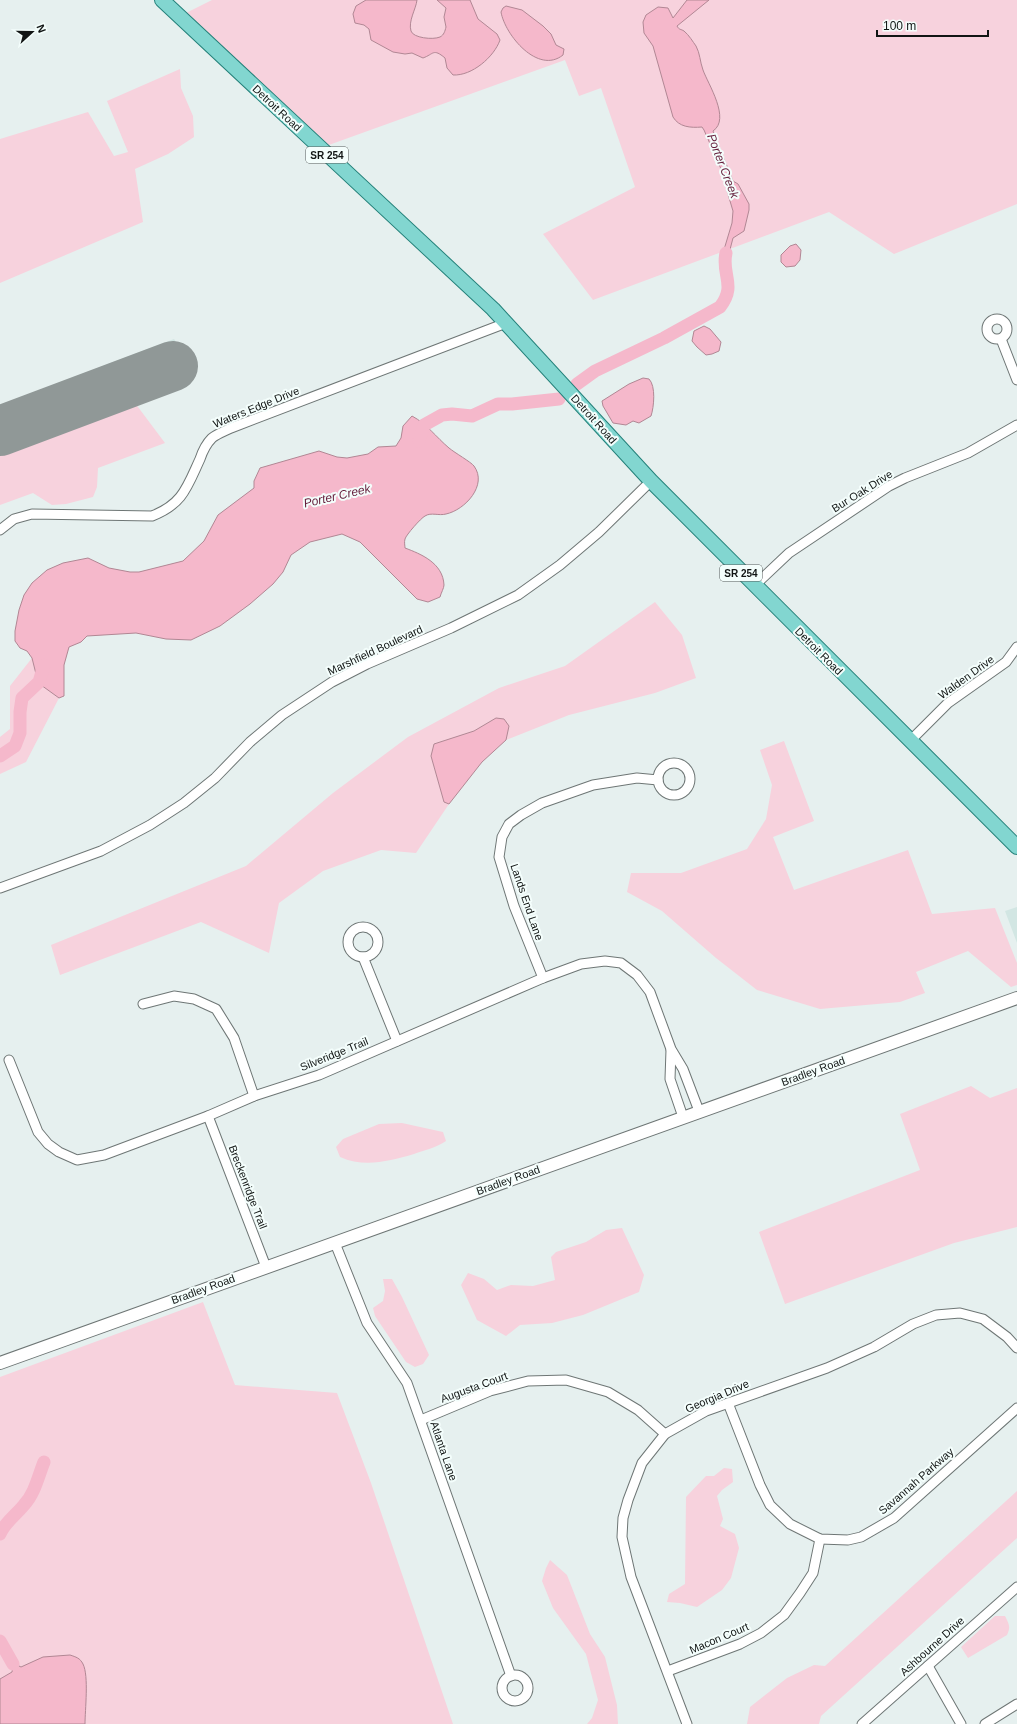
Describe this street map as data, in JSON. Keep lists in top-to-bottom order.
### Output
{
  "streets": {
    "main road": ["Detroit Road", "SR 254"],
    "street": [
      "Waters Edge Drive",
      "Bur Oak Drive",
      "Marshfield Boulevard",
      "Walden Drive",
      "Lands End Lane",
      "Silveridge Trail",
      "Bradley Road",
      "Breckenridge Trail",
      "Augusta Court",
      "Georgia Drive",
      "Atlanta Lane",
      "Savannah Parkway",
      "Macon Court",
      "Ashbourne Drive"
    ]
  },
  "crossings": [
    ["Detroit Road", "Waters Edge Drive"],
    ["Detroit Road", "Bur Oak Drive"],
    ["Detroit Road", "Marshfield Boulevard"],
    ["Detroit Road", "Walden Drive"],
    ["Lands End Lane", "Silveridge Trail"],
    ["Silveridge Trail", "Bradley Road"],
    ["Silveridge Trail", "Breckenridge Trail"],
    ["Bradley Road", "Breckenridge Trail"],
    ["Bradley Road", "Atlanta Lane"],
    ["Augusta Court", "Georgia Drive"],
    ["Augusta Court", "Atlanta Lane"],
    ["Georgia Drive", "Savannah Parkway"],
    ["Georgia Drive", "Macon Court"],
    ["Savannah Parkway", "Macon Court"]
  ],
  "water": ["Porter Creek"],
  "scale_bar": "100 m",
  "north": "right"
}
